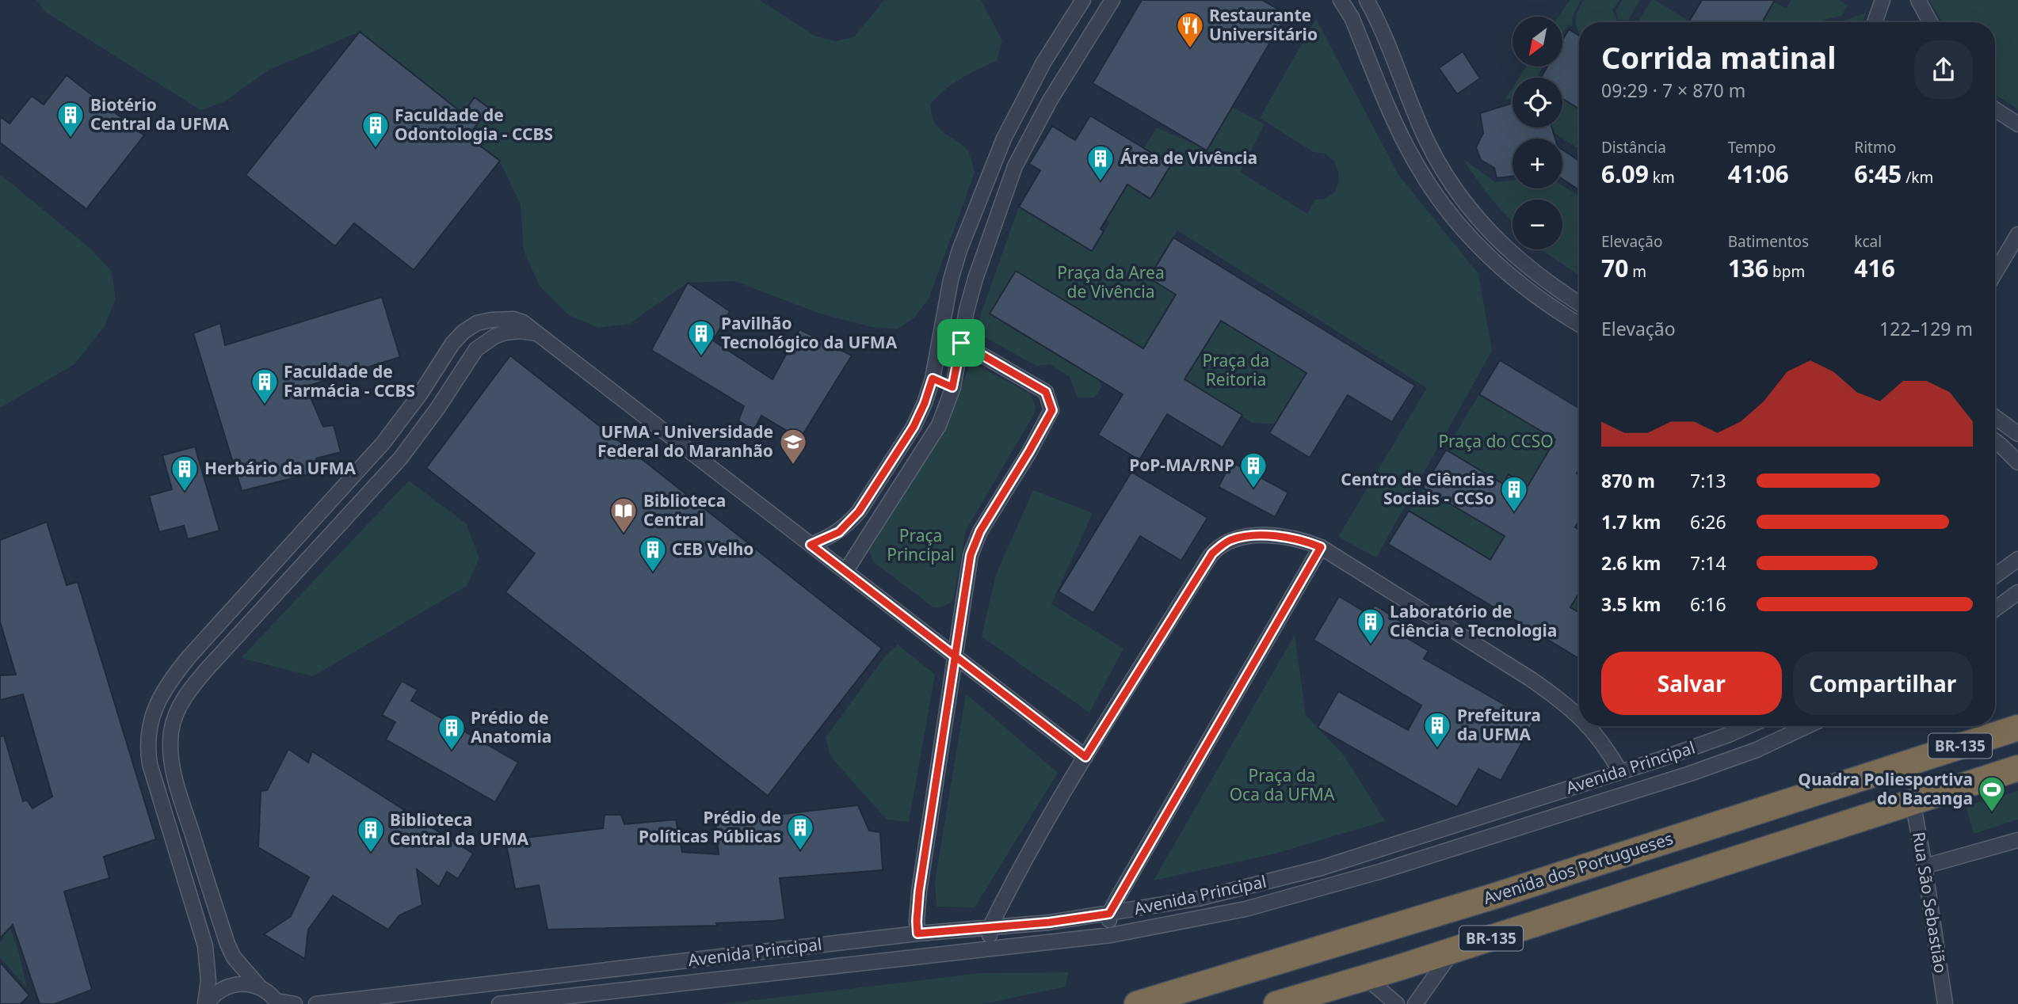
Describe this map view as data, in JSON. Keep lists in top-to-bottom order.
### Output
{
  "streets": {
    "highway": ["BR-135", "Avenida dos Portugueses"],
    "street": ["Avenida Principal", "Rua São Sebastião"]
  },
  "crossings": [
    ["BR-135", "Rua São Sebastião"]
  ],
  "parks": [
    "Praça da Area de Vivência",
    "Praça da Reitoria",
    "Praça do CCSO",
    "Praça Principal",
    "Praça da Oca da UFMA"
  ],
  "places": {
    "restaurant": ["Restaurante Universitário"],
    "building": [
      "Biotério Central da UFMA",
      "Faculdade de Odontologia - CCBS",
      "Área de Vivência",
      "Pavilhão Tecnológico da UFMA",
      "Faculdade de Farmácia - CCBS",
      "PoP-MA/RNP",
      "Herbário da UFMA",
      "Centro de Ciências Sociais - CCSo",
      "CEB Velho",
      "Laboratório de Ciência e Tecnologia",
      "Prefeitura da UFMA",
      "Prédio de Anatomia",
      "Prédio de Políticas Públicas",
      "Biblioteca Central da UFMA"
    ],
    "school or university": ["UFMA - Universidade Federal do Maranhão"],
    "library": ["Biblioteca Central"],
    "sports": ["Quadra Poliesportiva do Bacanga"]
  },
  "north": "bottom left",
  "page": {
    "map_buttons": ["+", "−"],
    "heading": ["Corrida matinal", "09:29 · 7 × 870 m"],
    "stats": [
      ["Distância", "6.09 km"],
      ["Tempo", "41:06"],
      ["Ritmo", "6:45 /km"],
      ["Elevação", "70 m"],
      ["Batimentos", "136 bpm"],
      ["kcal", "416"]
    ],
    "chart": ["Elevação", "122–129 m"],
    "list": [
      {
        "name": "870 m",
        "note": "7:13"
      },
      {
        "name": "1.7 km",
        "note": "6:26"
      },
      {
        "name": "2.6 km",
        "note": "7:14"
      },
      {
        "name": "3.5 km",
        "note": "6:16"
      }
    ],
    "buttons": ["Salvar", "Compartilhar"]
  }
}
